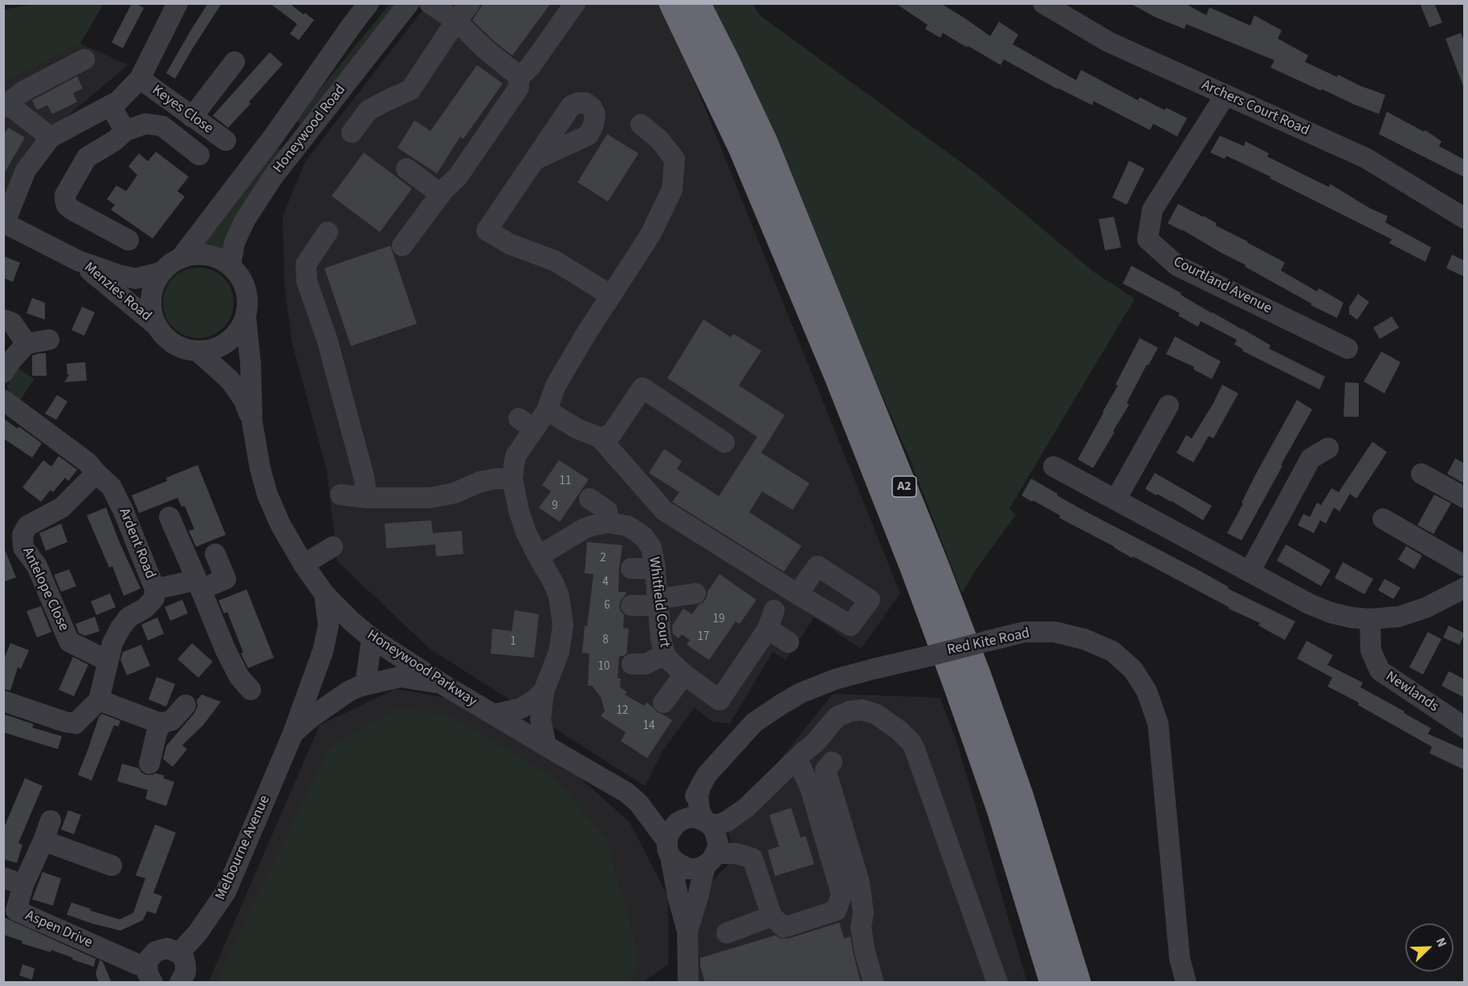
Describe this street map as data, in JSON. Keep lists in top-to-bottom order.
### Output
{
  "streets": {
    "highway": ["A2"],
    "street": [
      "Archers Court Road",
      "Keyes Close",
      "Honeywood Road",
      "Courtland Avenue",
      "Menzies Road",
      "Ardent Road",
      "Antelope Close",
      "Whitfield Court",
      "Red Kite Road",
      "Honeywood Parkway",
      "Newlands",
      "Melbourne Avenue",
      "Aspen Drive"
    ]
  },
  "crossings": [
    ["Archers Court Road", "Courtland Avenue"],
    ["Honeywood Road", "Menzies Road"],
    ["Honeywood Road", "Honeywood Parkway"],
    ["Menzies Road", "Honeywood Parkway"],
    ["Ardent Road", "Antelope Close"],
    ["Red Kite Road", "Honeywood Parkway"],
    ["Honeywood Parkway", "Melbourne Avenue"]
  ],
  "house_numbers": [
    "11",
    "9",
    "2",
    "4",
    "6",
    "19",
    "17",
    "8",
    "1",
    "10",
    "12",
    "14"
  ],
  "north": "top right"
}
